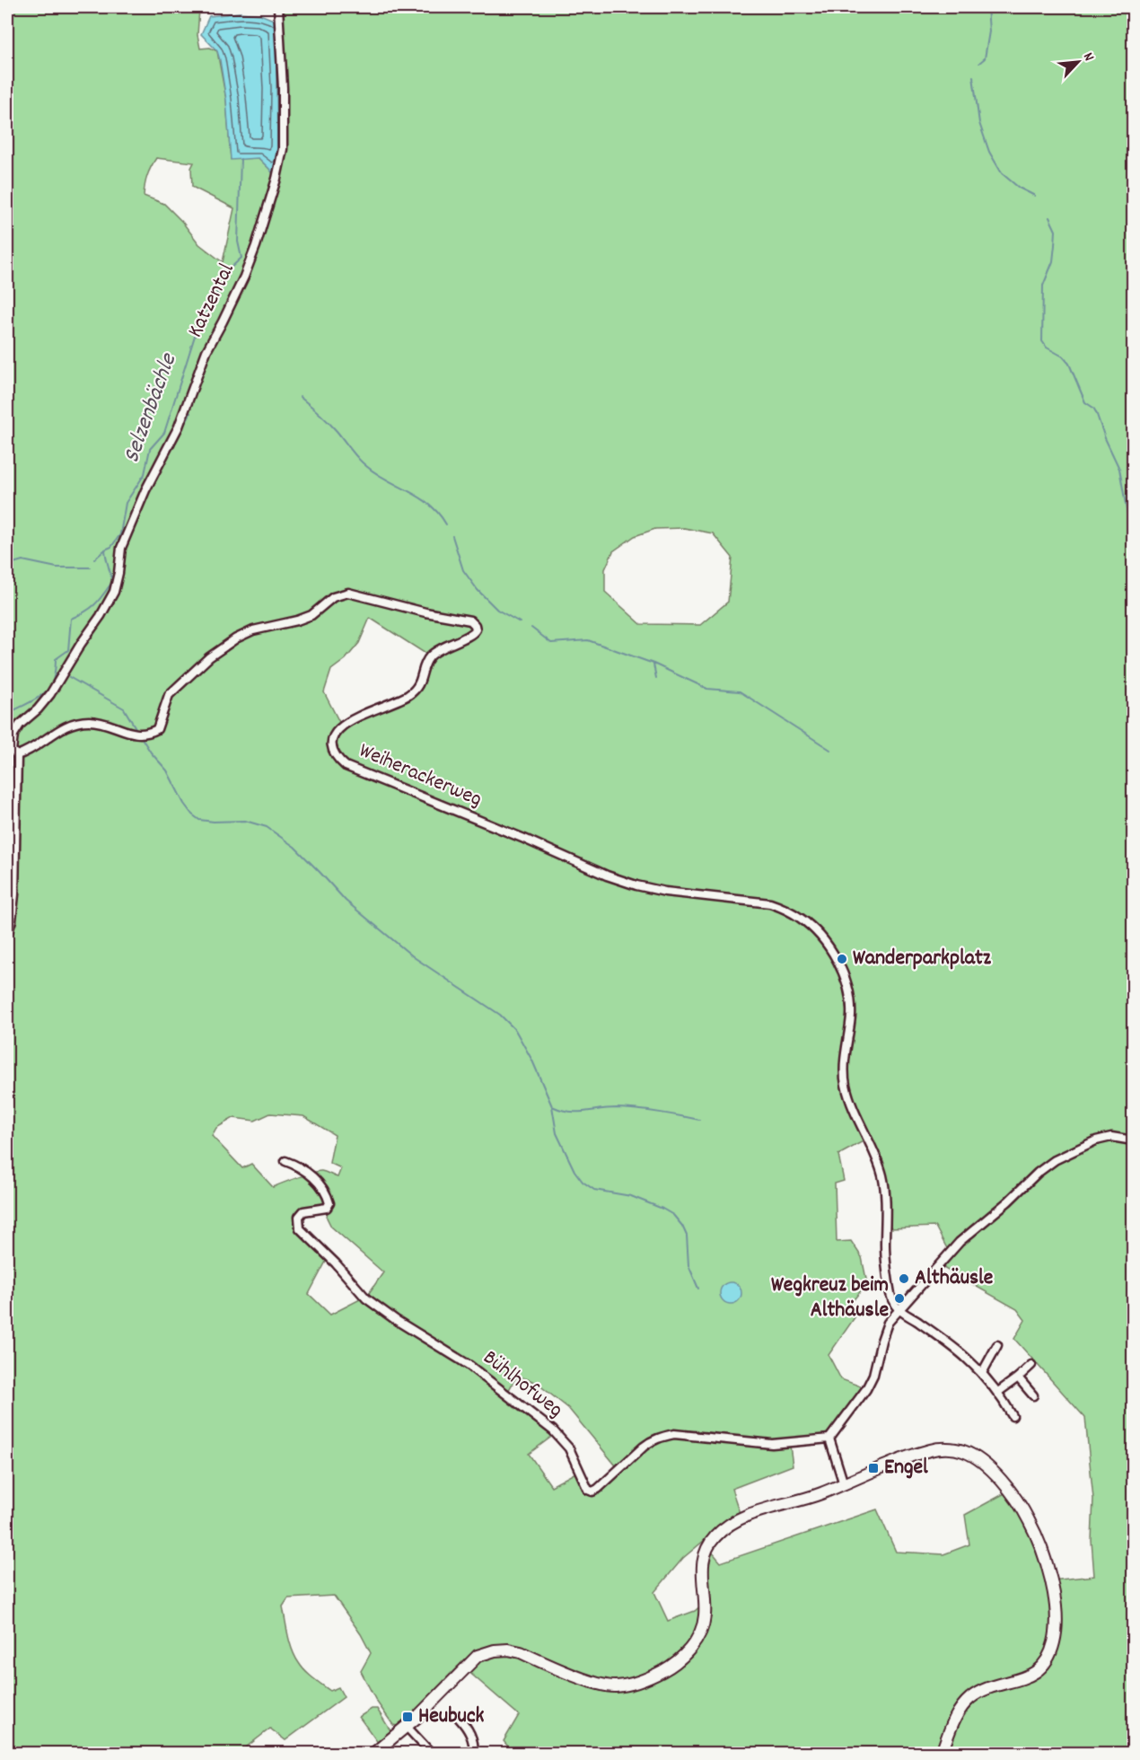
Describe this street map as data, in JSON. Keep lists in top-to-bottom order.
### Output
{
  "streets": {
    "street": ["Katzental", "Weiherackerweg", "Bühlhofweg"]
  },
  "crossings": [
    ["Katzental", "Weiherackerweg"]
  ],
  "water": ["Selzenbächle"],
  "places": {
    "other": ["Wanderparkplatz", "Althäusle", "Wegkreuz beim Althäusle"],
    "transit": ["Engel", "Heubuck"]
  },
  "north": "top right"
}
